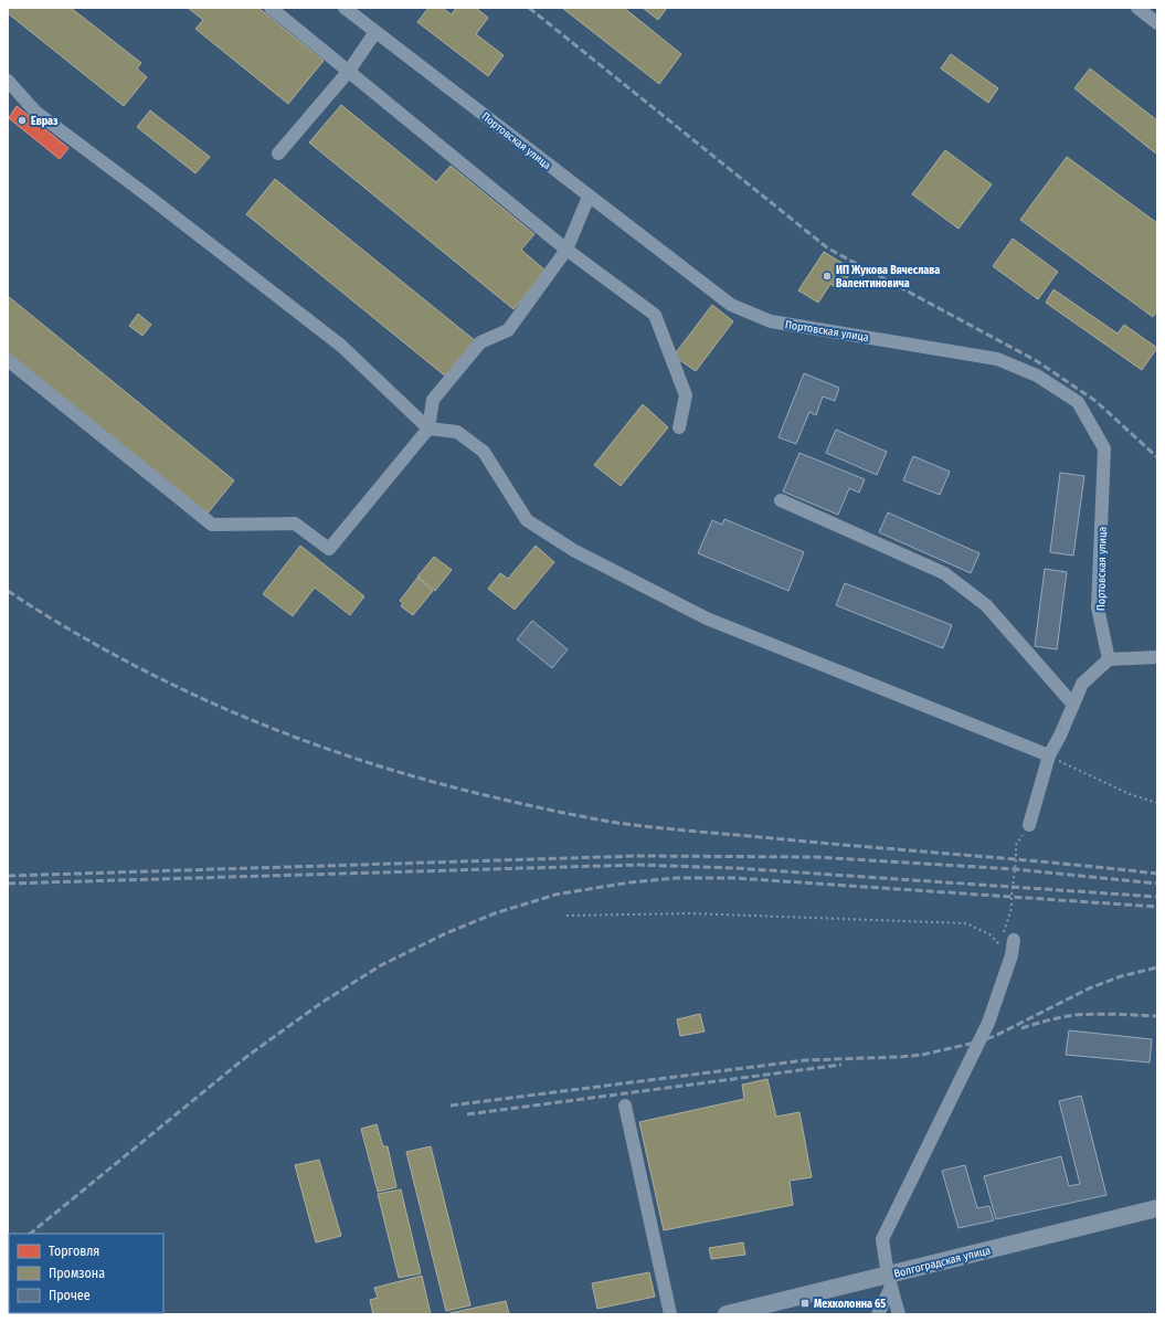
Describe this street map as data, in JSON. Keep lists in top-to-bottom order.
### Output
{
  "streets": {
    "main road": ["Волгоградская улица"],
    "street": ["Портовская улица"]
  },
  "places": {
    "other": ["Евраз", "ИП Жукова Вячеслава Валентиновича"],
    "transit": ["Мехколонна 65"]
  },
  "legend": ["Торговля", "Промзона", "Прочее"]
}
